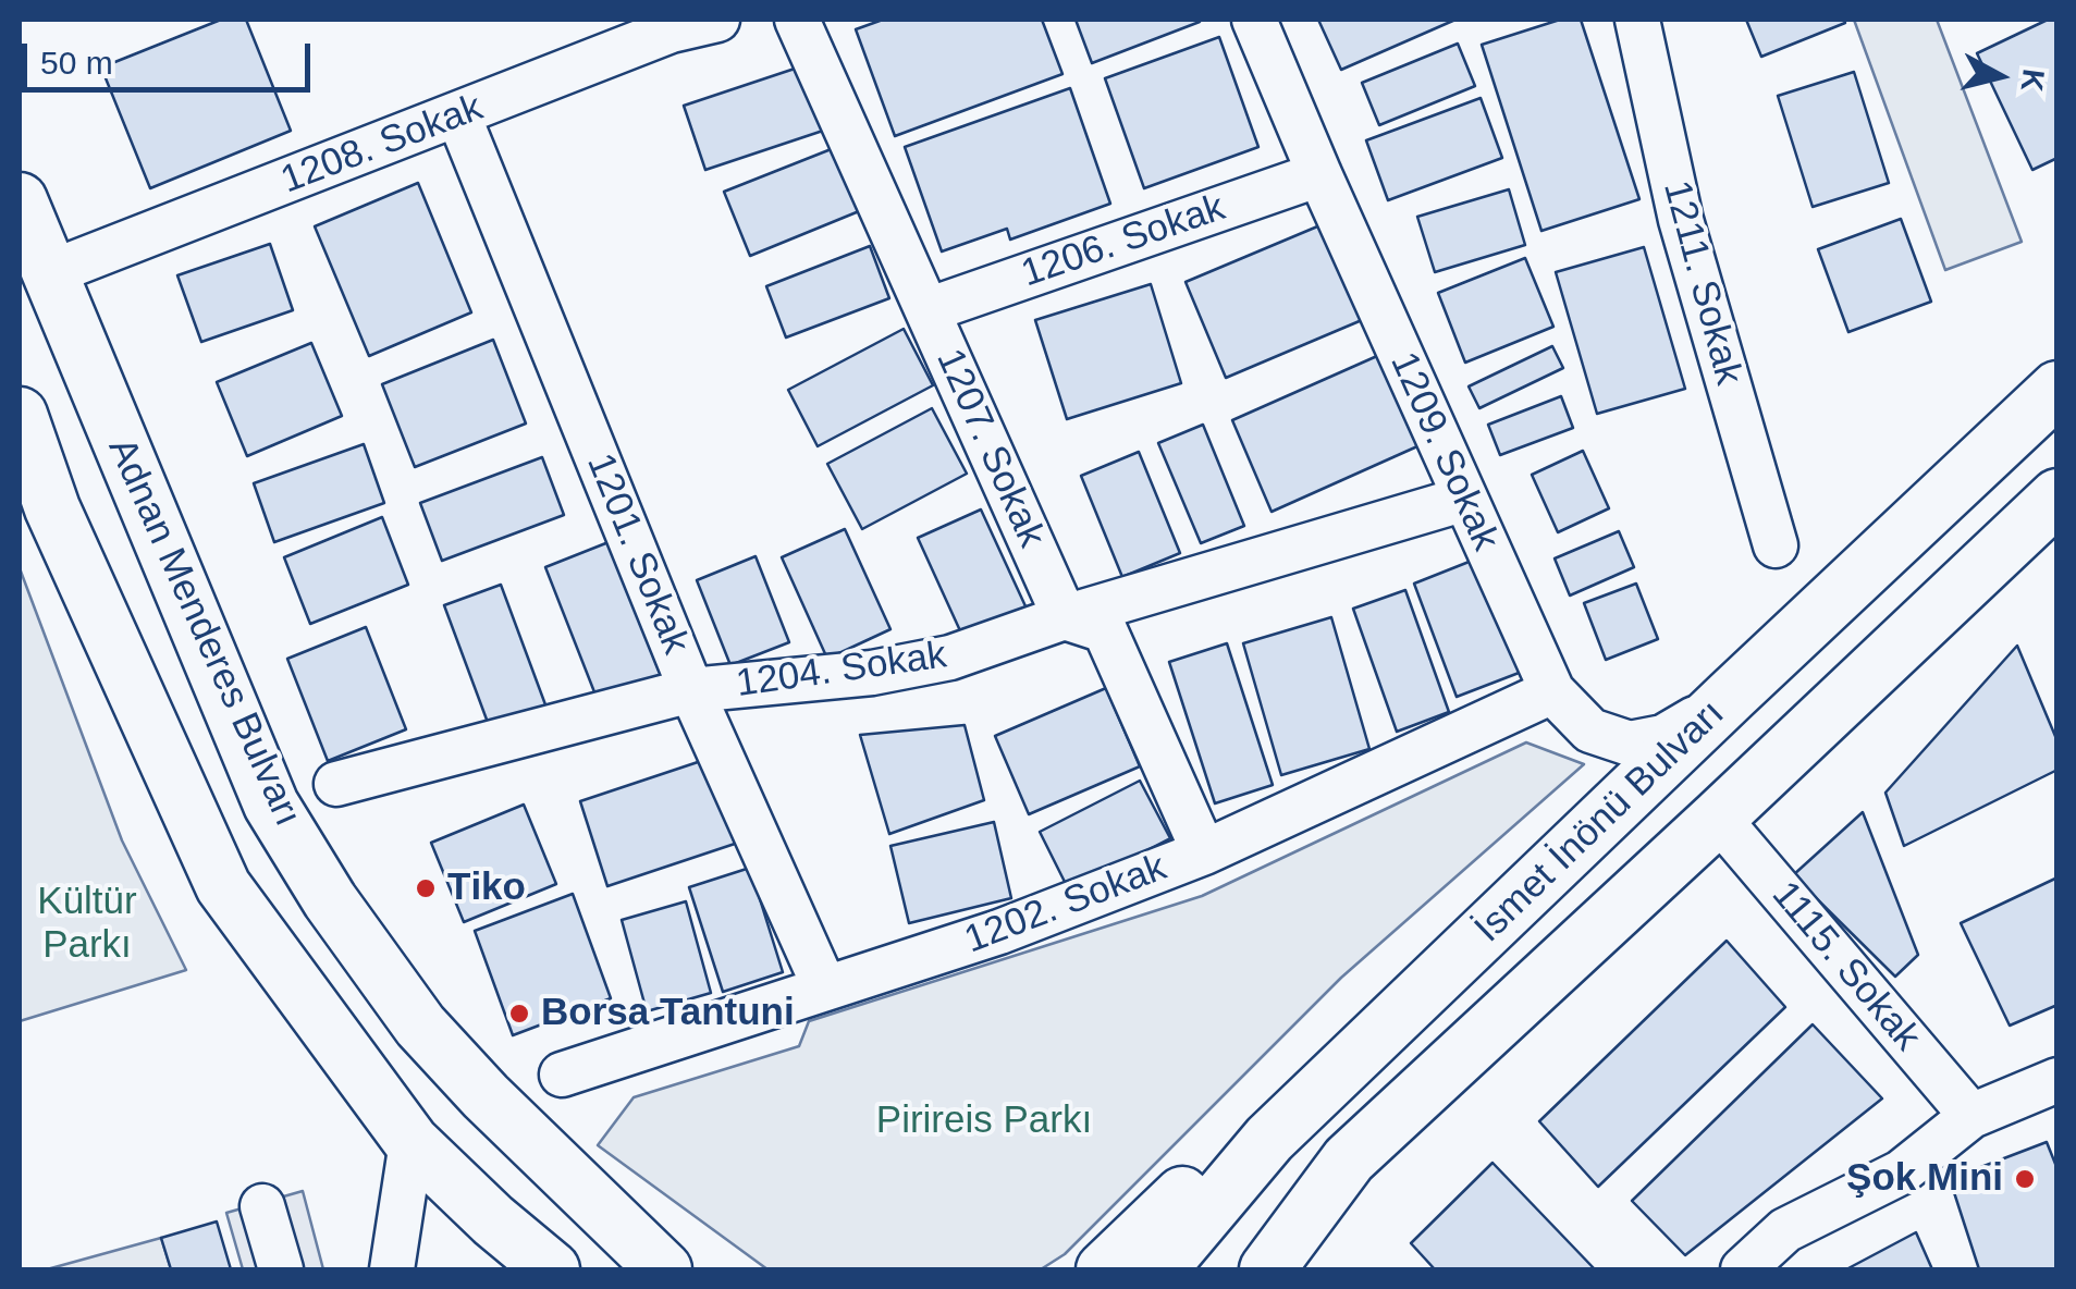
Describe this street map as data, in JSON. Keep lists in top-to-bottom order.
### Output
{
  "streets": {
    "main road": ["Adnan Menderes Bulvarı", "İsmet İnönü Bulvarı"],
    "street": [
      "1208. Sokak",
      "1206. Sokak",
      "1211. Sokak",
      "1207. Sokak",
      "1209. Sokak",
      "1201. Sokak",
      "1204. Sokak",
      "1202. Sokak",
      "1115. Sokak"
    ]
  },
  "crossings": [
    ["1208. Sokak", "1201. Sokak"],
    ["1208. Sokak", "Adnan Menderes Bulvarı"],
    ["1206. Sokak", "1207. Sokak"],
    ["1206. Sokak", "1209. Sokak"],
    ["1207. Sokak", "1204. Sokak"],
    ["1209. Sokak", "1204. Sokak"],
    ["1209. Sokak", "İsmet İnönü Bulvarı"],
    ["1209. Sokak", "1202. Sokak"],
    ["1201. Sokak", "1204. Sokak"],
    ["1201. Sokak", "1202. Sokak"],
    ["İsmet İnönü Bulvarı", "1115. Sokak"]
  ],
  "parks": ["Kültür Parkı", "Pirireis Parkı"],
  "places": ["Тiko", "Borsa Tantuni", "Şok Mini"],
  "scale_bar": "50 m",
  "north": "right"
}
